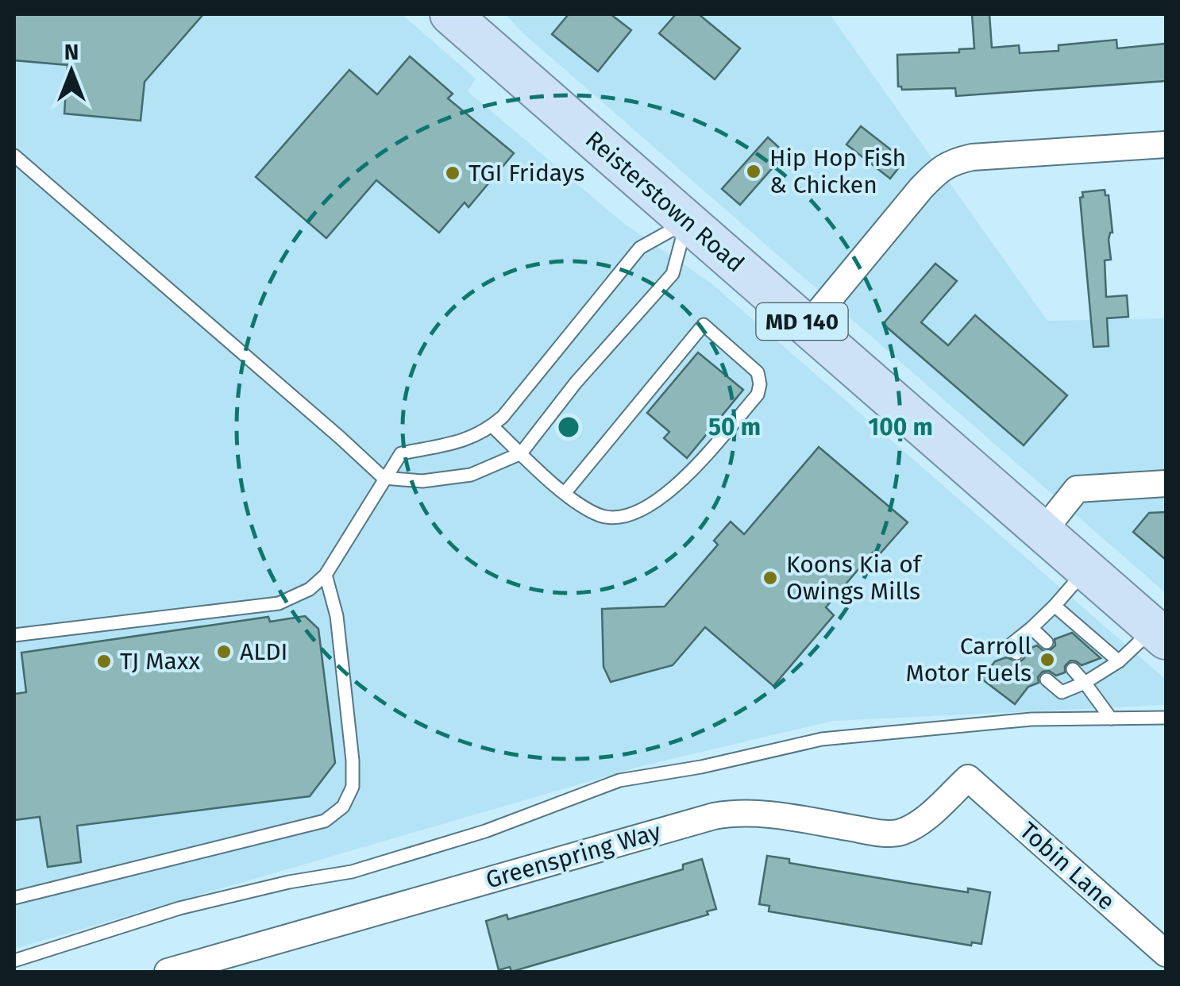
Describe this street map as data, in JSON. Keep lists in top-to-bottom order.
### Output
{
  "streets": {
    "main road": ["Reisterstown Road", "MD 140"],
    "street": ["Greenspring Way", "Tobin Lane"]
  },
  "crossings": [
    ["Greenspring Way", "Tobin Lane"]
  ],
  "places": [
    "Hip Hop Fish & Chicken",
    "TGI Fridays",
    "Koons Kia of Owings Mills",
    "ALDI",
    "Carroll Motor Fuels",
    "TJ Maxx"
  ],
  "north": "top",
  "rings": ["50 m", "100 m"]
}
